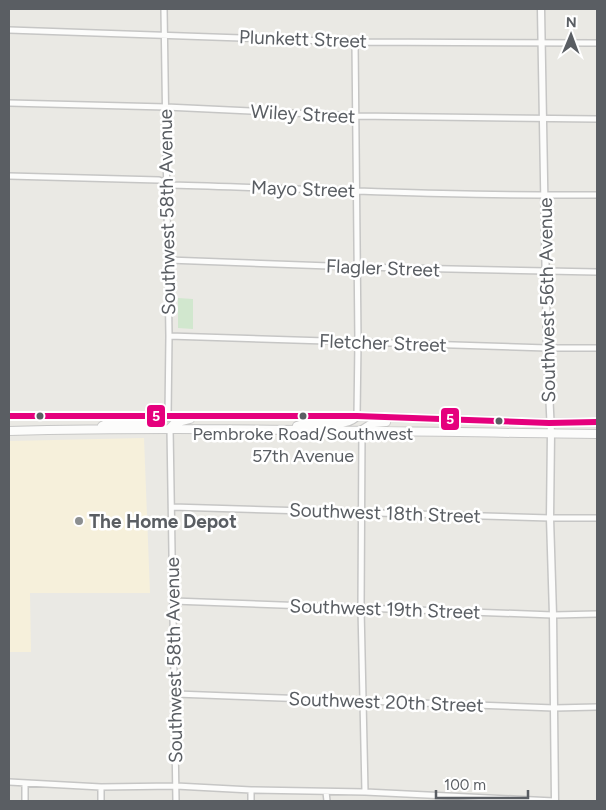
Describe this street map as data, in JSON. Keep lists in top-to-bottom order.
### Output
{
  "streets": {
    "street": [
      "Plunkett Street",
      "Wiley Street",
      "Mayo Street",
      "Southwest 58th Avenue",
      "Flagler Street",
      "Southwest 56th Avenue",
      "Fletcher Street",
      "Southwest 18th Street",
      "Southwest 19th Street",
      "Southwest 20th Street"
    ]
  },
  "crossings": [
    ["Plunkett Street", "Southwest 58th Avenue"],
    ["Plunkett Street", "Southwest 56th Avenue"],
    ["Wiley Street", "Southwest 58th Avenue"],
    ["Wiley Street", "Southwest 56th Avenue"],
    ["Mayo Street", "Southwest 58th Avenue"],
    ["Mayo Street", "Southwest 56th Avenue"],
    ["Southwest 58th Avenue", "Flagler Street"],
    ["Southwest 58th Avenue", "Fletcher Street"],
    ["Southwest 58th Avenue", "Southwest 18th Street"],
    ["Southwest 58th Avenue", "Southwest 19th Street"],
    ["Southwest 58th Avenue", "Southwest 20th Street"],
    ["Flagler Street", "Southwest 56th Avenue"],
    ["Southwest 56th Avenue", "Fletcher Street"],
    ["Southwest 56th Avenue", "Southwest 18th Street"],
    ["Southwest 56th Avenue", "Southwest 19th Street"],
    ["Southwest 56th Avenue", "Southwest 20th Street"]
  ],
  "places": ["Pembroke Road/Southwest 57th Avenue", "The Home Depot"],
  "lines": ["transit line 5"],
  "scale_bar": "100 m",
  "north": "top"
}
